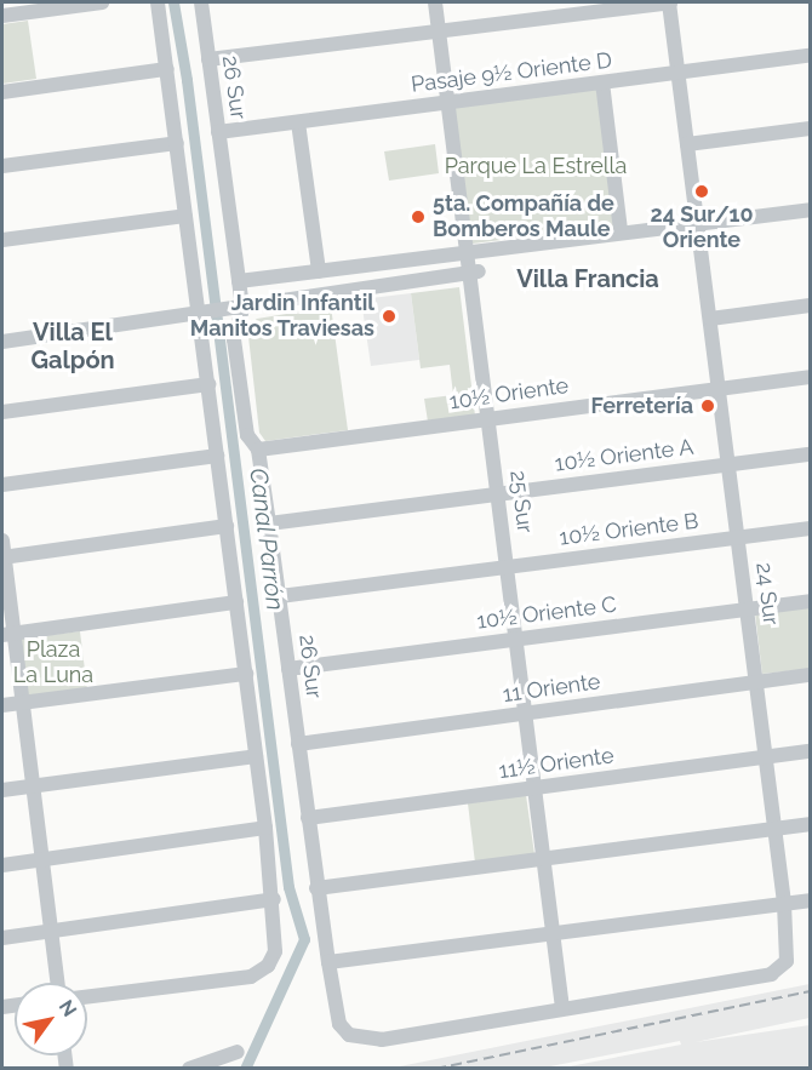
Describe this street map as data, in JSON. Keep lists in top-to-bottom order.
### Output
{
  "streets": {
    "street": [
      "Pasaje 9½ Oriente D",
      "26 Sur",
      "10½ Oriente",
      "10½ Oriente A",
      "25 Sur",
      "10½ Oriente B",
      "24 Sur",
      "10½ Oriente C",
      "11 Oriente",
      "11½ Oriente"
    ]
  },
  "crossings": [
    ["Pasaje 9½ Oriente D", "26 Sur"],
    ["Pasaje 9½ Oriente D", "25 Sur"],
    ["Pasaje 9½ Oriente D", "24 Sur"],
    ["26 Sur", "10½ Oriente"],
    ["26 Sur", "10½ Oriente A"],
    ["26 Sur", "25 Sur"],
    ["26 Sur", "10½ Oriente B"],
    ["26 Sur", "24 Sur"],
    ["26 Sur", "10½ Oriente C"],
    ["26 Sur", "11 Oriente"],
    ["26 Sur", "11½ Oriente"],
    ["10½ Oriente", "25 Sur"],
    ["10½ Oriente", "24 Sur"],
    ["10½ Oriente A", "25 Sur"],
    ["10½ Oriente A", "24 Sur"],
    ["25 Sur", "10½ Oriente B"],
    ["25 Sur", "24 Sur"],
    ["25 Sur", "10½ Oriente C"],
    ["25 Sur", "11 Oriente"],
    ["25 Sur", "11½ Oriente"],
    ["10½ Oriente B", "24 Sur"],
    ["24 Sur", "10½ Oriente C"],
    ["24 Sur", "11 Oriente"],
    ["24 Sur", "11½ Oriente"]
  ],
  "districts": ["Villa Francia", "Villa El Galpón"],
  "water": ["Canal Parrón"],
  "parks": ["Parque La Estrella", "Plaza La Luna"],
  "places": [
    "24 Sur/10 Oriente",
    "5ta. Compañía de Bomberos Maule",
    "Jardin Infantil Manitos Traviesas",
    "Ferretería"
  ],
  "north": "top right"
}
